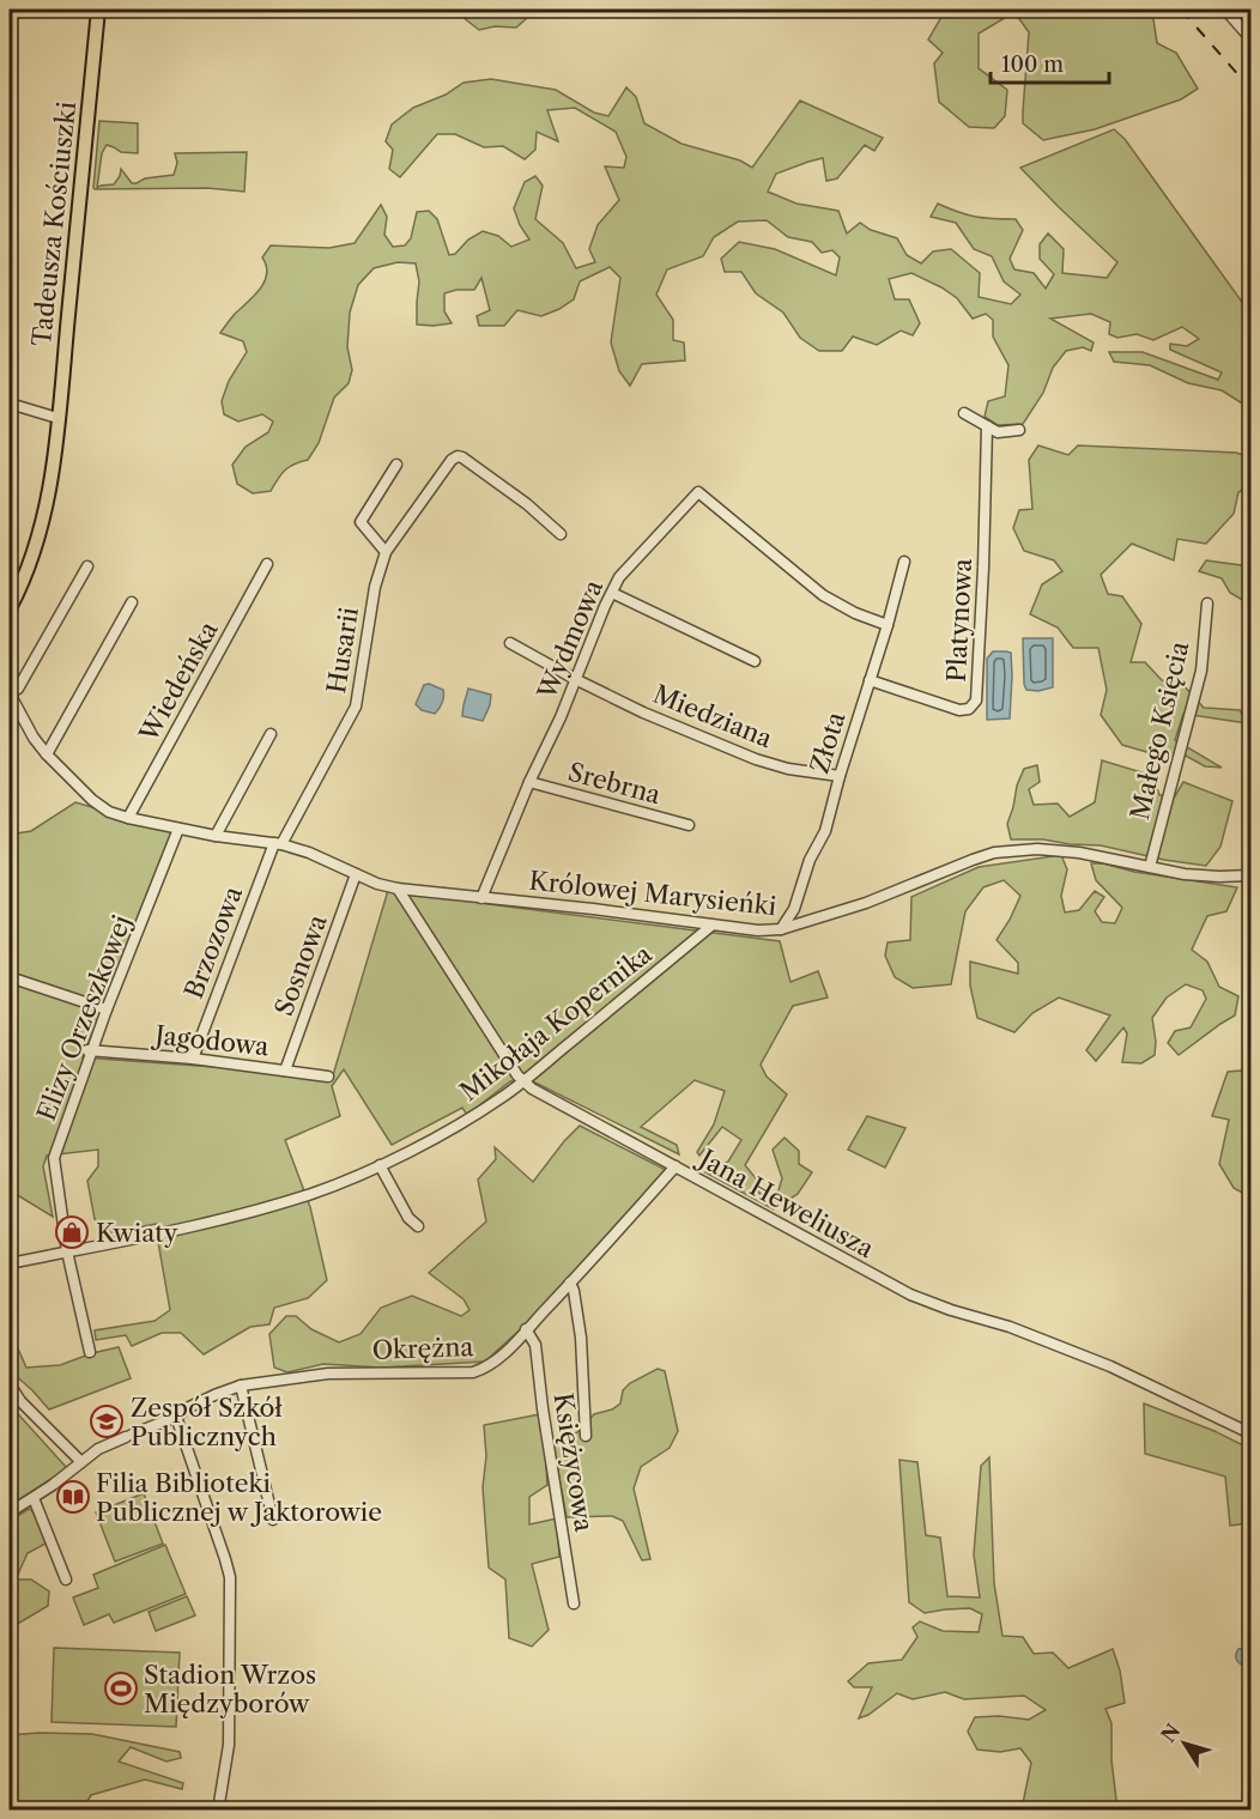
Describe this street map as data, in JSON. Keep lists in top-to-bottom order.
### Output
{
  "streets": {
    "main road": ["Tadeusza Kościuszki"],
    "street": [
      "Platynowa",
      "Wydmowa",
      "Husarii",
      "Wiedeńska",
      "Miedziana",
      "Małego Księcia",
      "Złota",
      "Srebrna",
      "Królowej Marysieńki",
      "Brzozowa",
      "Sosnowa",
      "Elizy Orzeszkowej",
      "Mikołaja Kopernika",
      "Jagodowa",
      "Jana Heweliusza",
      "Okrężna",
      "Księżycowa"
    ]
  },
  "crossings": [
    ["Platynowa", "Złota"],
    ["Wydmowa", "Miedziana"],
    ["Wydmowa", "Złota"],
    ["Wydmowa", "Srebrna"],
    ["Wydmowa", "Królowej Marysieńki"],
    ["Husarii", "Królowej Marysieńki"],
    ["Husarii", "Brzozowa"],
    ["Wiedeńska", "Królowej Marysieńki"],
    ["Miedziana", "Złota"],
    ["Małego Księcia", "Królowej Marysieńki"],
    ["Złota", "Królowej Marysieńki"],
    ["Królowej Marysieńki", "Brzozowa"],
    ["Królowej Marysieńki", "Sosnowa"],
    ["Królowej Marysieńki", "Elizy Orzeszkowej"],
    ["Królowej Marysieńki", "Mikołaja Kopernika"],
    ["Królowej Marysieńki", "Jana Heweliusza"],
    ["Brzozowa", "Jagodowa"],
    ["Sosnowa", "Jagodowa"],
    ["Elizy Orzeszkowej", "Mikołaja Kopernika"],
    ["Elizy Orzeszkowej", "Jagodowa"],
    ["Mikołaja Kopernika", "Jana Heweliusza"],
    ["Jana Heweliusza", "Okrężna"],
    ["Okrężna", "Księżycowa"]
  ],
  "places": {
    "shop": ["Kwiaty"],
    "school or university": ["Zespół Szkół Publicznych"],
    "library": ["Filia Biblioteki Publicznej w Jaktorowie"],
    "sports": ["Stadion Wrzos Międzyborów"]
  },
  "scale_bar": "100 m",
  "north": "top left"
}
